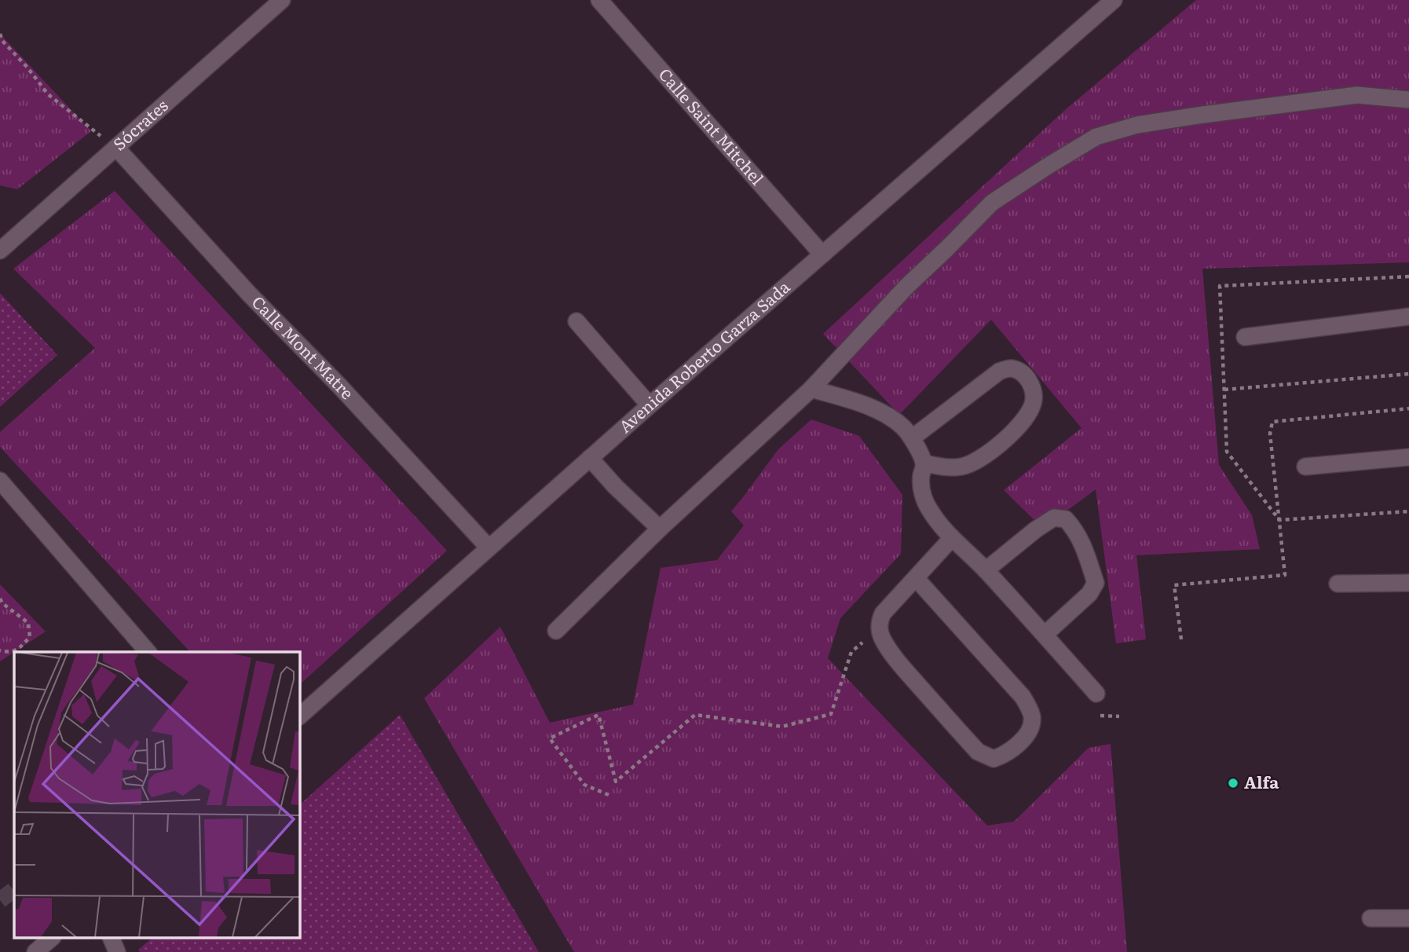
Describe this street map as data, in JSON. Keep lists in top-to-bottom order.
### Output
{
  "streets": {
    "street": [
      "Sócrates",
      "Calle Saint Mitchel",
      "Calle Mont Matre",
      "Avenida Roberto Garza Sada"
    ]
  },
  "crossings": [
    ["Sócrates", "Calle Mont Matre"],
    ["Calle Saint Mitchel", "Avenida Roberto Garza Sada"],
    ["Calle Mont Matre", "Avenida Roberto Garza Sada"]
  ],
  "places": ["Alfa"]
}
